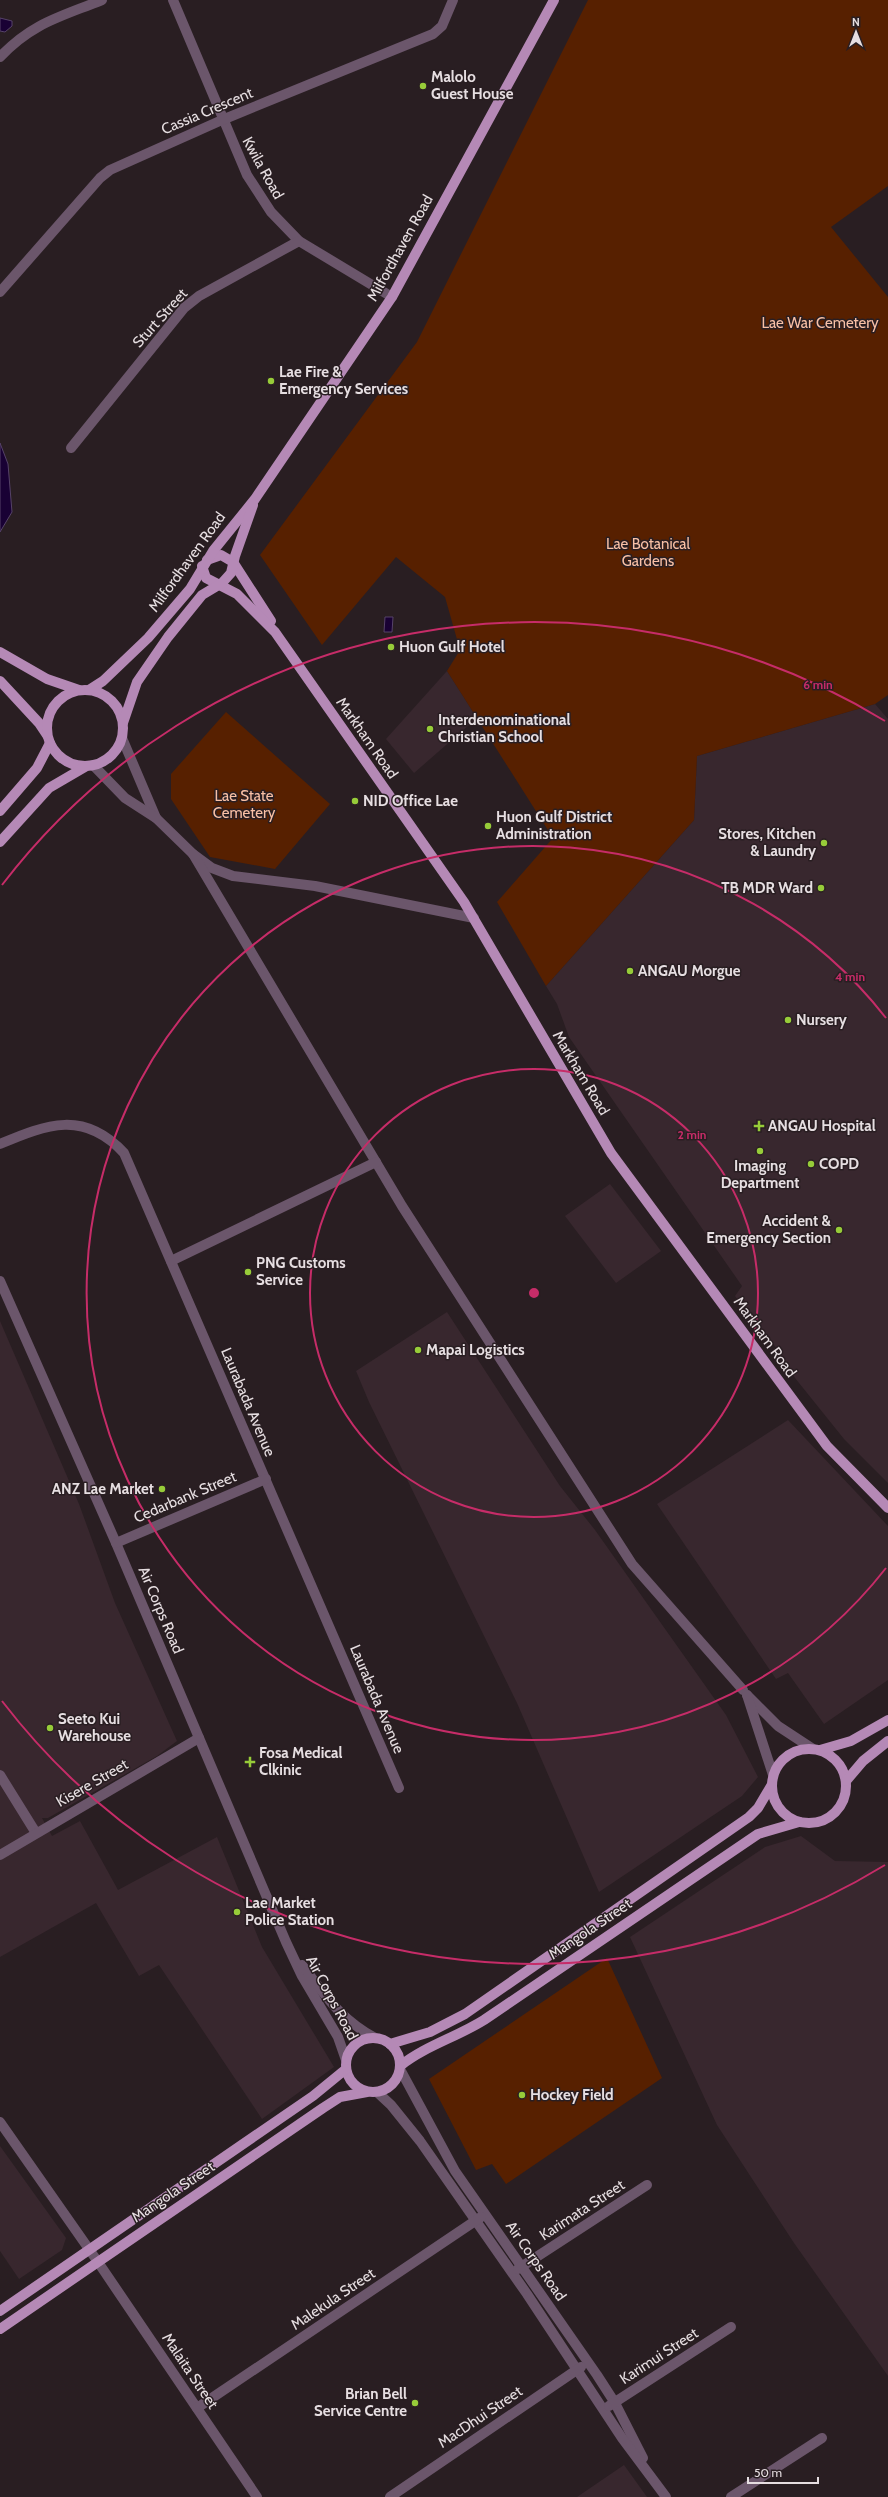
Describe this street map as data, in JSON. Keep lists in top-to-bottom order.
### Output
{
  "streets": {
    "main road": ["Milfordhaven Road", "Markham Road", "Mangola Street"],
    "street": [
      "Cassia Crescent",
      "Kwila Road",
      "Sturt Street",
      "Laurabada Avenue",
      "Cedarbank Street",
      "Air Corps Road",
      "Kisere Street",
      "Karimata Street",
      "Malekula Street",
      "Karimui Street",
      "Malaita Street",
      "MacDhui Street"
    ]
  },
  "crossings": [
    ["Cassia Crescent", "Kwila Road"],
    ["Kwila Road", "Milfordhaven Road"],
    ["Kwila Road", "Sturt Street"],
    ["Milfordhaven Road", "Markham Road"],
    ["Laurabada Avenue", "Cedarbank Street"],
    ["Cedarbank Street", "Air Corps Road"],
    ["Air Corps Road", "Kisere Street"],
    ["Air Corps Road", "Mangola Street"],
    ["Air Corps Road", "Karimata Street"],
    ["Air Corps Road", "Malekula Street"],
    ["Air Corps Road", "Karimui Street"],
    ["Air Corps Road", "MacDhui Street"],
    ["Mangola Street", "Malaita Street"],
    ["Malekula Street", "Malaita Street"]
  ],
  "parks": ["Lae War Cemetery", "Lae Botanical Gardens", "Lae State Cemetery"],
  "places": {
    "other": [
      "Malolo Guest House",
      "Lae Fire & Emergency Services",
      "Huon Gulf Hotel",
      "Interdenominational Christian School",
      "NID Office Lae",
      "Huon Gulf District Administration",
      "Stores, Kitchen & Laundry",
      "TB MDR Ward",
      "ANGAU Morgue",
      "Nursery",
      "Imaging Department",
      "COPD",
      "Accident & Emergency Section",
      "PNG Customs Service",
      "Mapai Logistics",
      "ANZ Lae Market",
      "Seeto Kui Warehouse",
      "Lae Market Police Station",
      "Hockey Field",
      "Brian Bell Service Centre"
    ],
    "health": ["ANGAU Hospital", "Fosa Medical Clkinic"]
  },
  "scale_bar": "50 m",
  "north": "top",
  "rings": ["6 min", "4 min", "2 min"]
}
